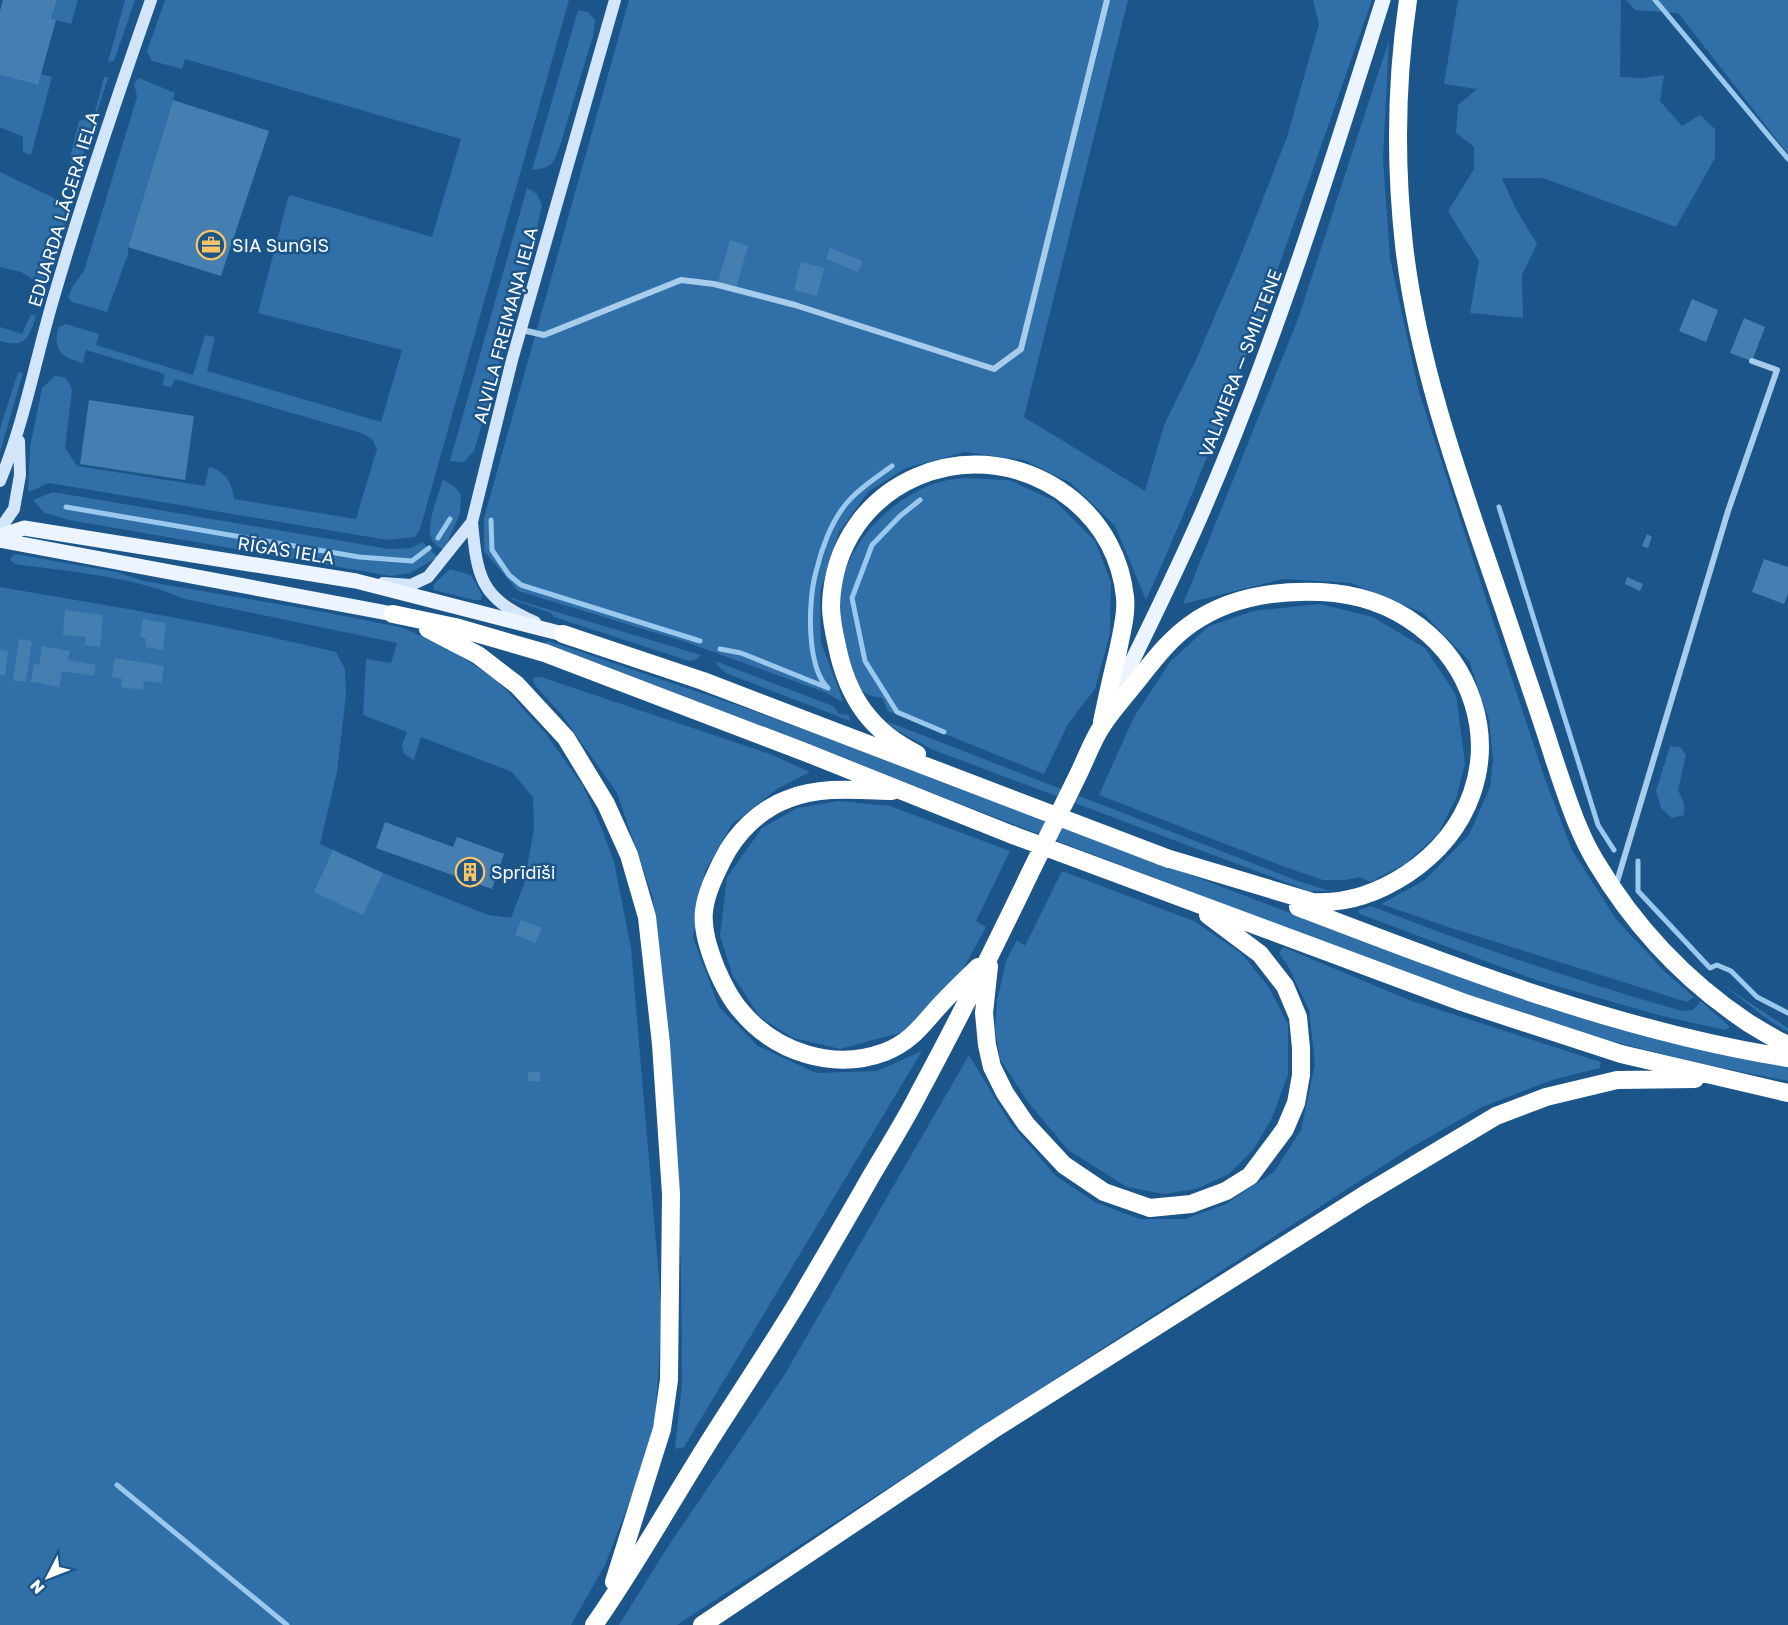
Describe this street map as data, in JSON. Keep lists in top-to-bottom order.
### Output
{
  "streets": {
    "main road": ["VALMIERA — SMILTENE", "RĪGAS IELA"],
    "street": ["EDUARDA LĀCERA IELA", "ALVILA FREIMAŅA IELA"]
  },
  "crossings": [
    ["ALVILA FREIMAŅA IELA", "RĪGAS IELA"]
  ],
  "places": {
    "office": ["SIA SunGIS"],
    "building": ["Sprīdīši"]
  },
  "north": "bottom left"
}
